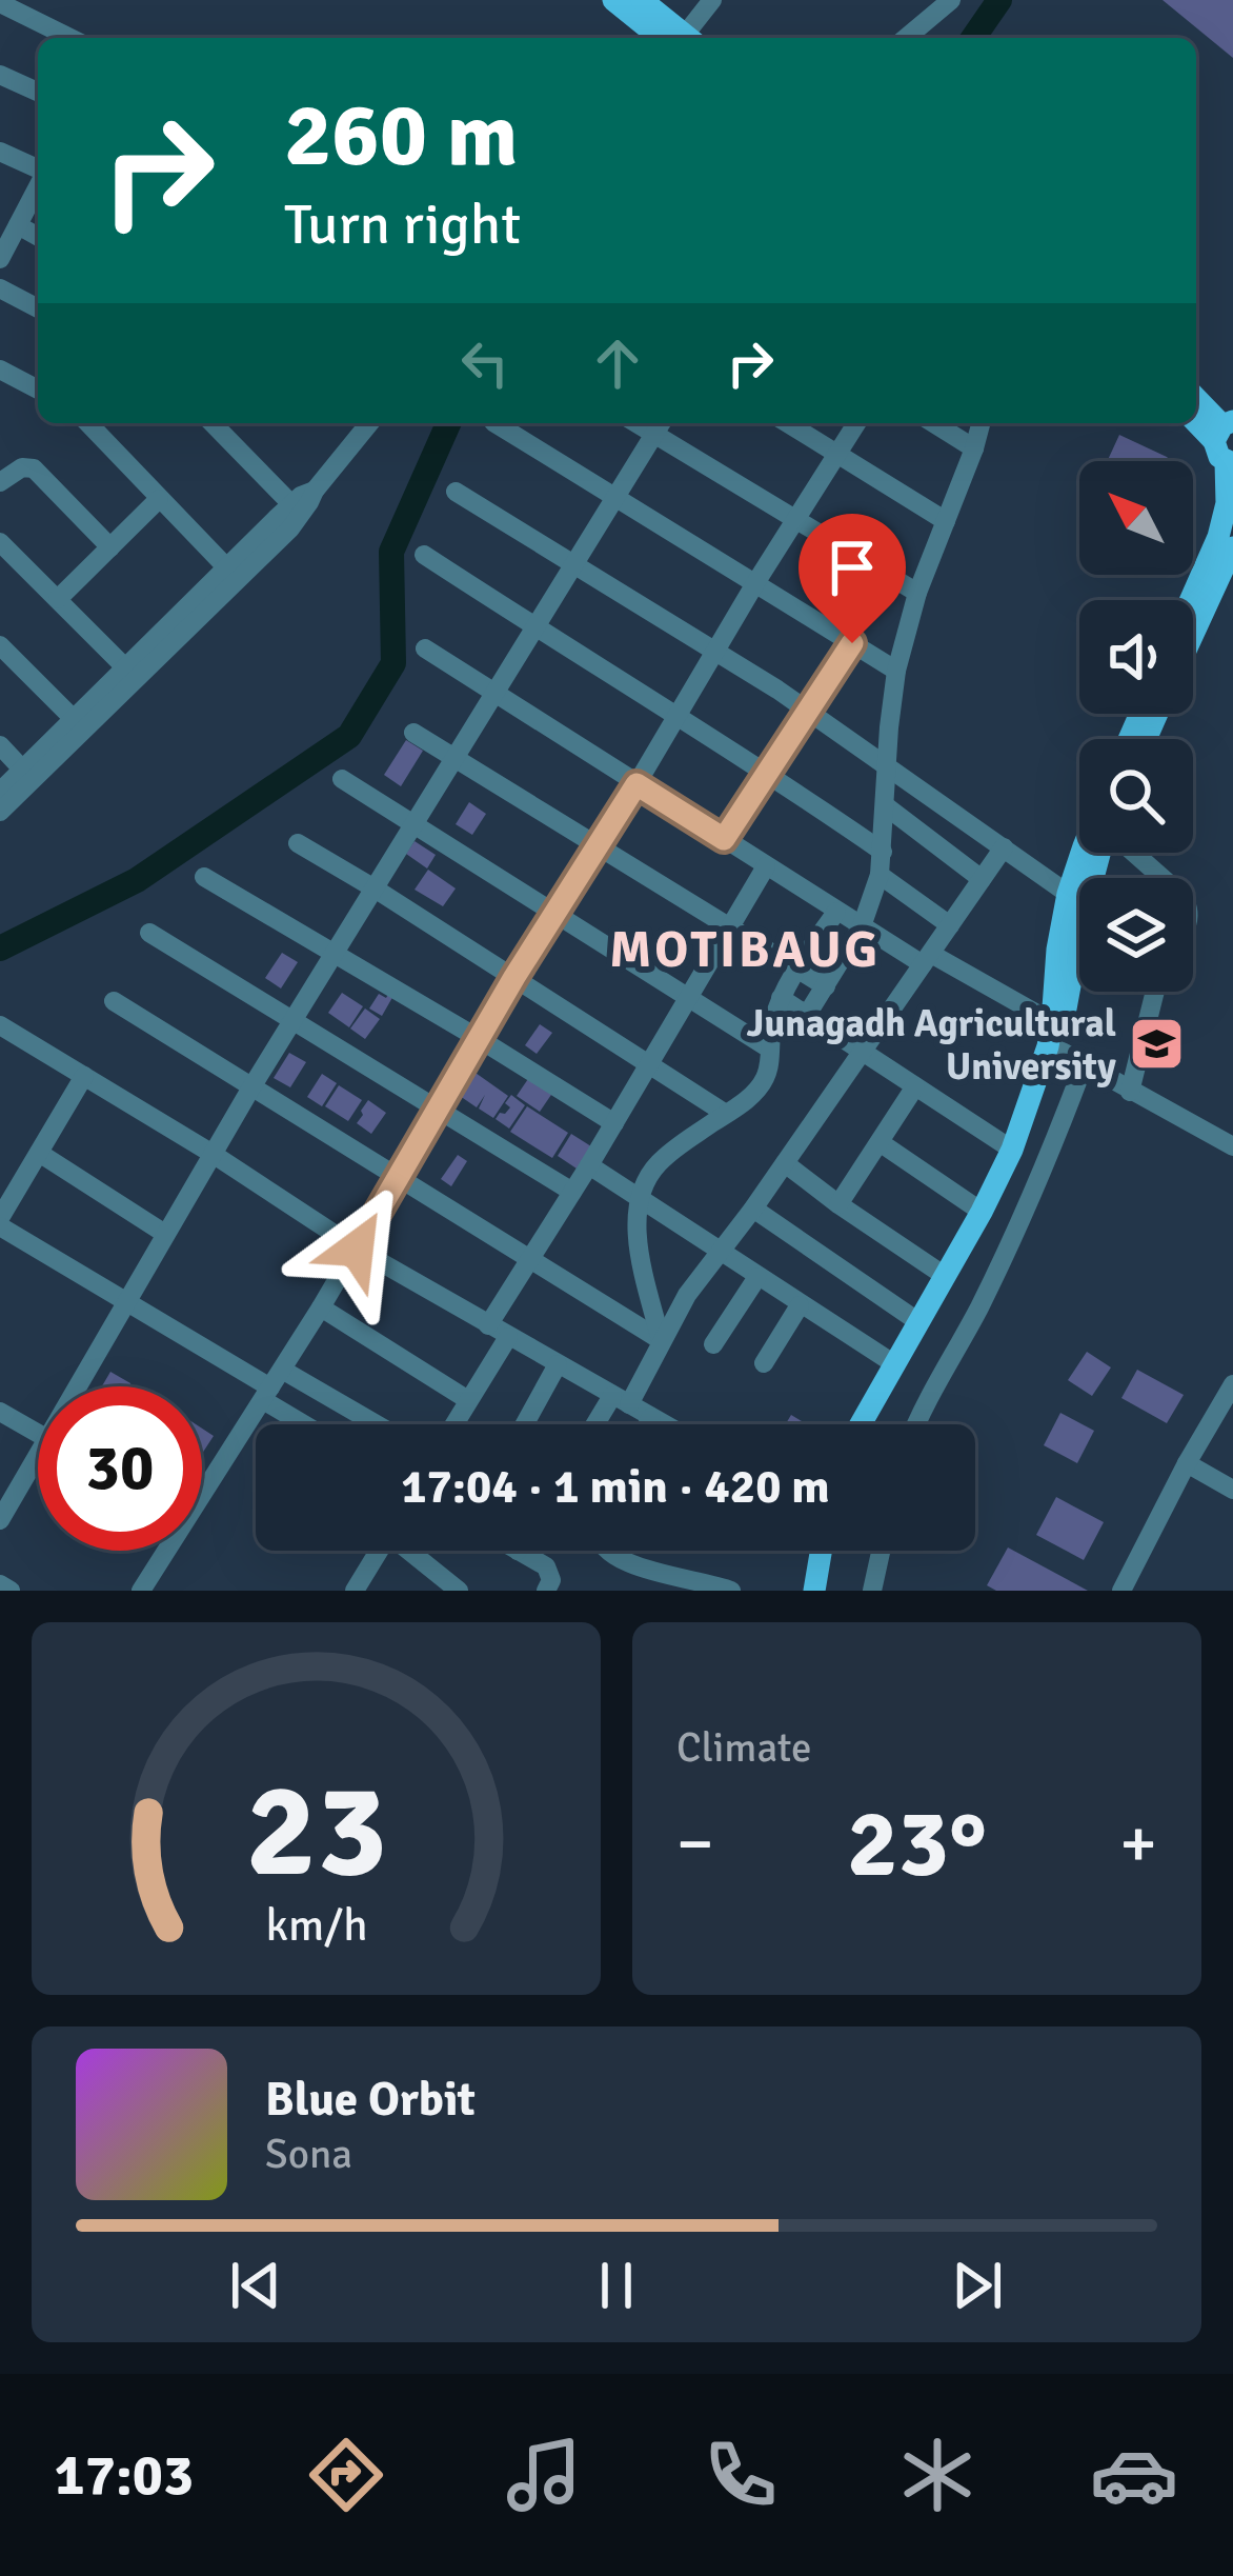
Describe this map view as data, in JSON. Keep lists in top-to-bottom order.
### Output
{
  "districts": ["MOTIBAUG"],
  "places": {
    "school or university": ["Junagadh Agricultural University"]
  },
  "north": "top left",
  "page": {
    "turn": ["260 m", "Turn right"],
    "limit": "30",
    "trip": "17:04 · 1 min · 420 m",
    "tile": "Climate",
    "heat": ["−", "23°", "+"],
    "song": ["Blue Orbit", "Sona"],
    "tabs": "17:03",
    "gauge": ["23", "km/h"]
  }
}
